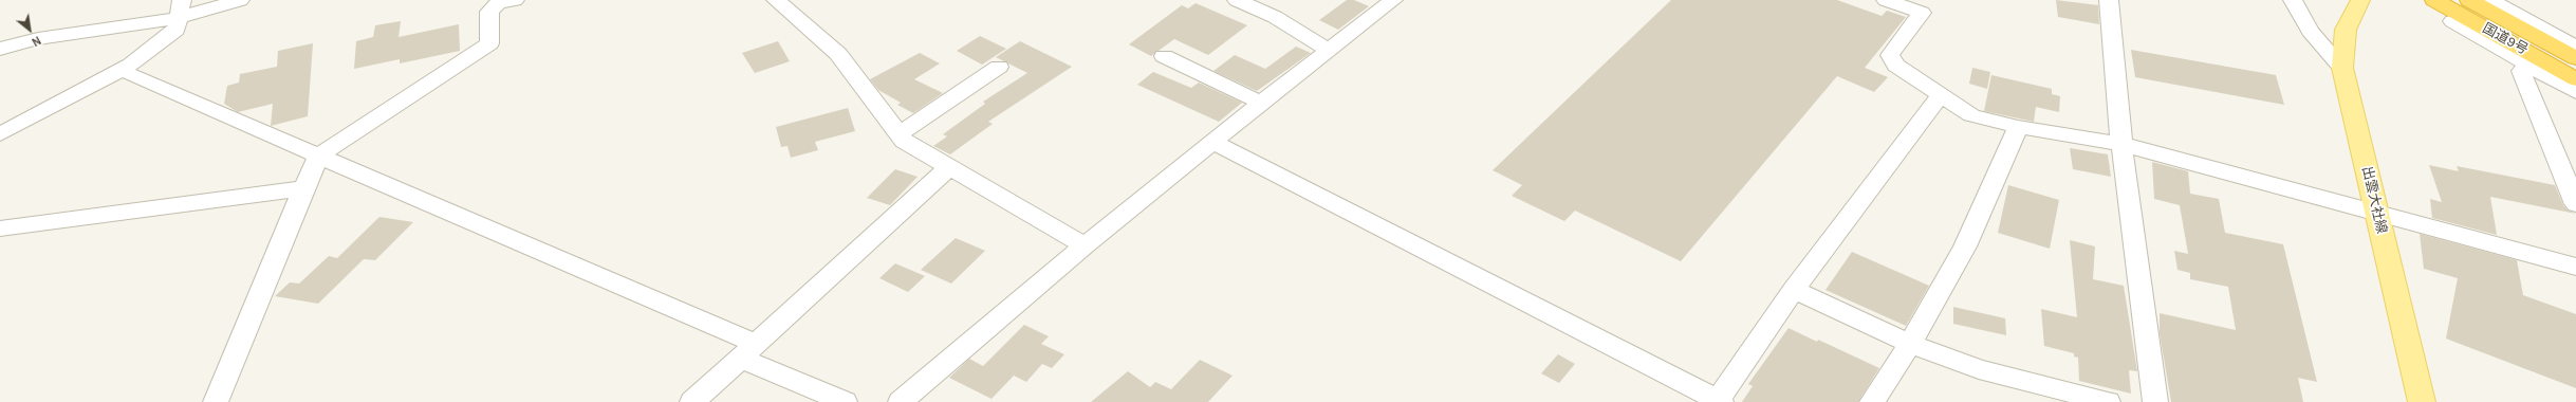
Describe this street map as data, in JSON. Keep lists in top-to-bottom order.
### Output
{
  "streets": {
    "highway": ["国道9号"],
    "main road": ["出雲大社線"]
  },
  "north": "bottom right"
}
